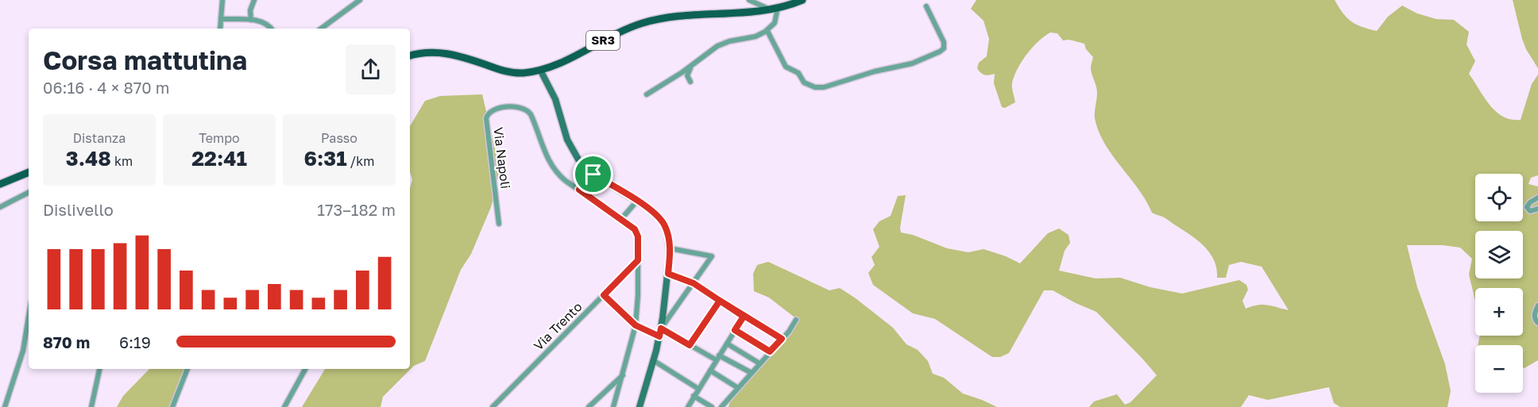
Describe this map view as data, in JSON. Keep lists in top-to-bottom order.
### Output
{
  "streets": {
    "main road": ["SR3"],
    "street": ["Via Napoli", "Via Trento"]
  },
  "crossings": [
    ["Via Napoli", "Via Trento"]
  ],
  "page": {
    "heading": ["Corsa mattutina", "06:16 · 4 × 870 m"],
    "stats": [
      ["Distanza", "3.48 km"],
      ["Tempo", "22:41"],
      ["Passo", "6:31 /km"]
    ],
    "map_buttons": ["+", "−"],
    "chart": ["Dislivello", "173–182 m"],
    "list": [
      {
        "name": "870 m",
        "note": "6:19"
      }
    ]
  }
}
